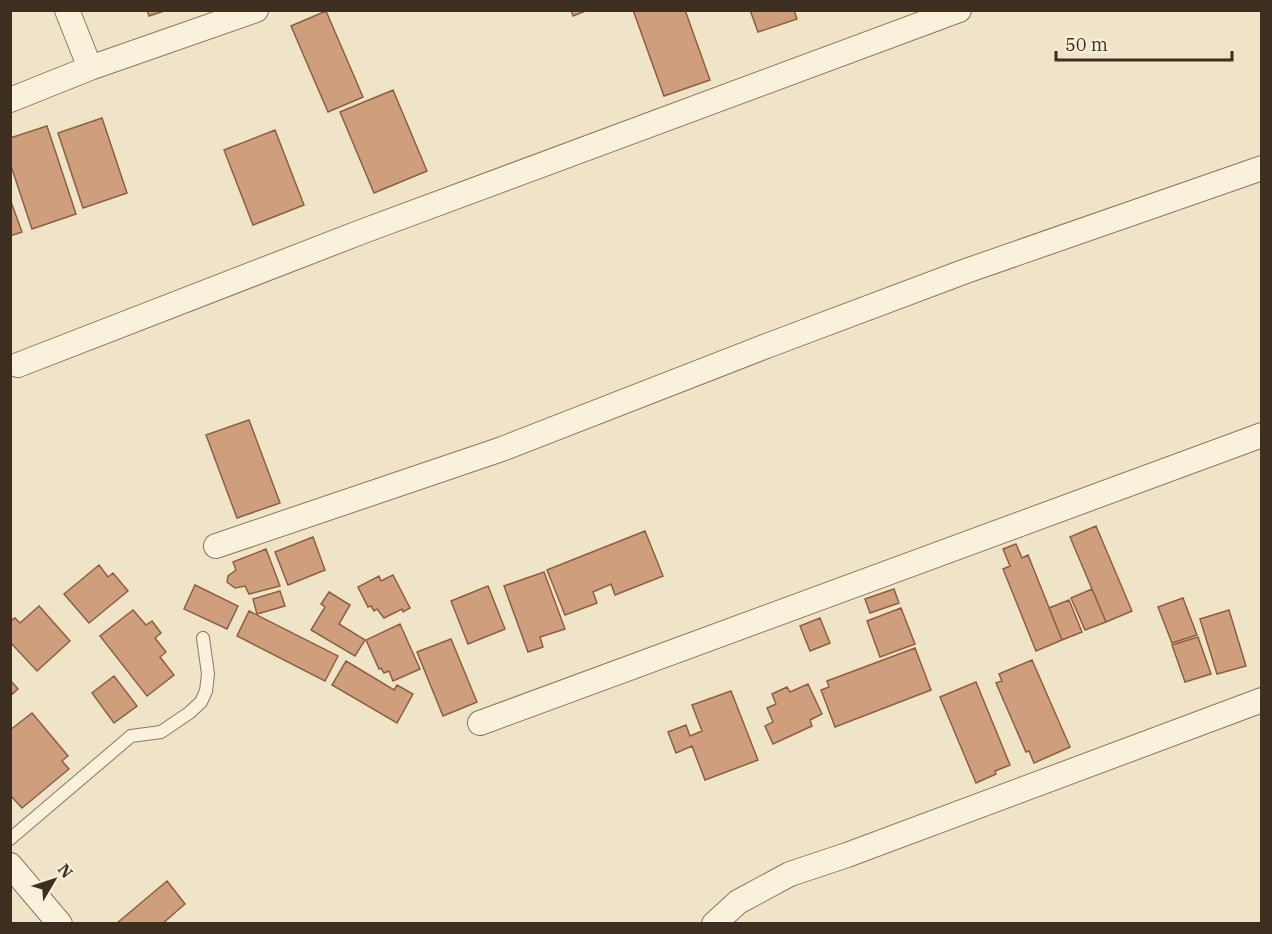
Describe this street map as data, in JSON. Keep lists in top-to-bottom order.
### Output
{
  "scale_bar": "50 m",
  "north": "top right"
}
